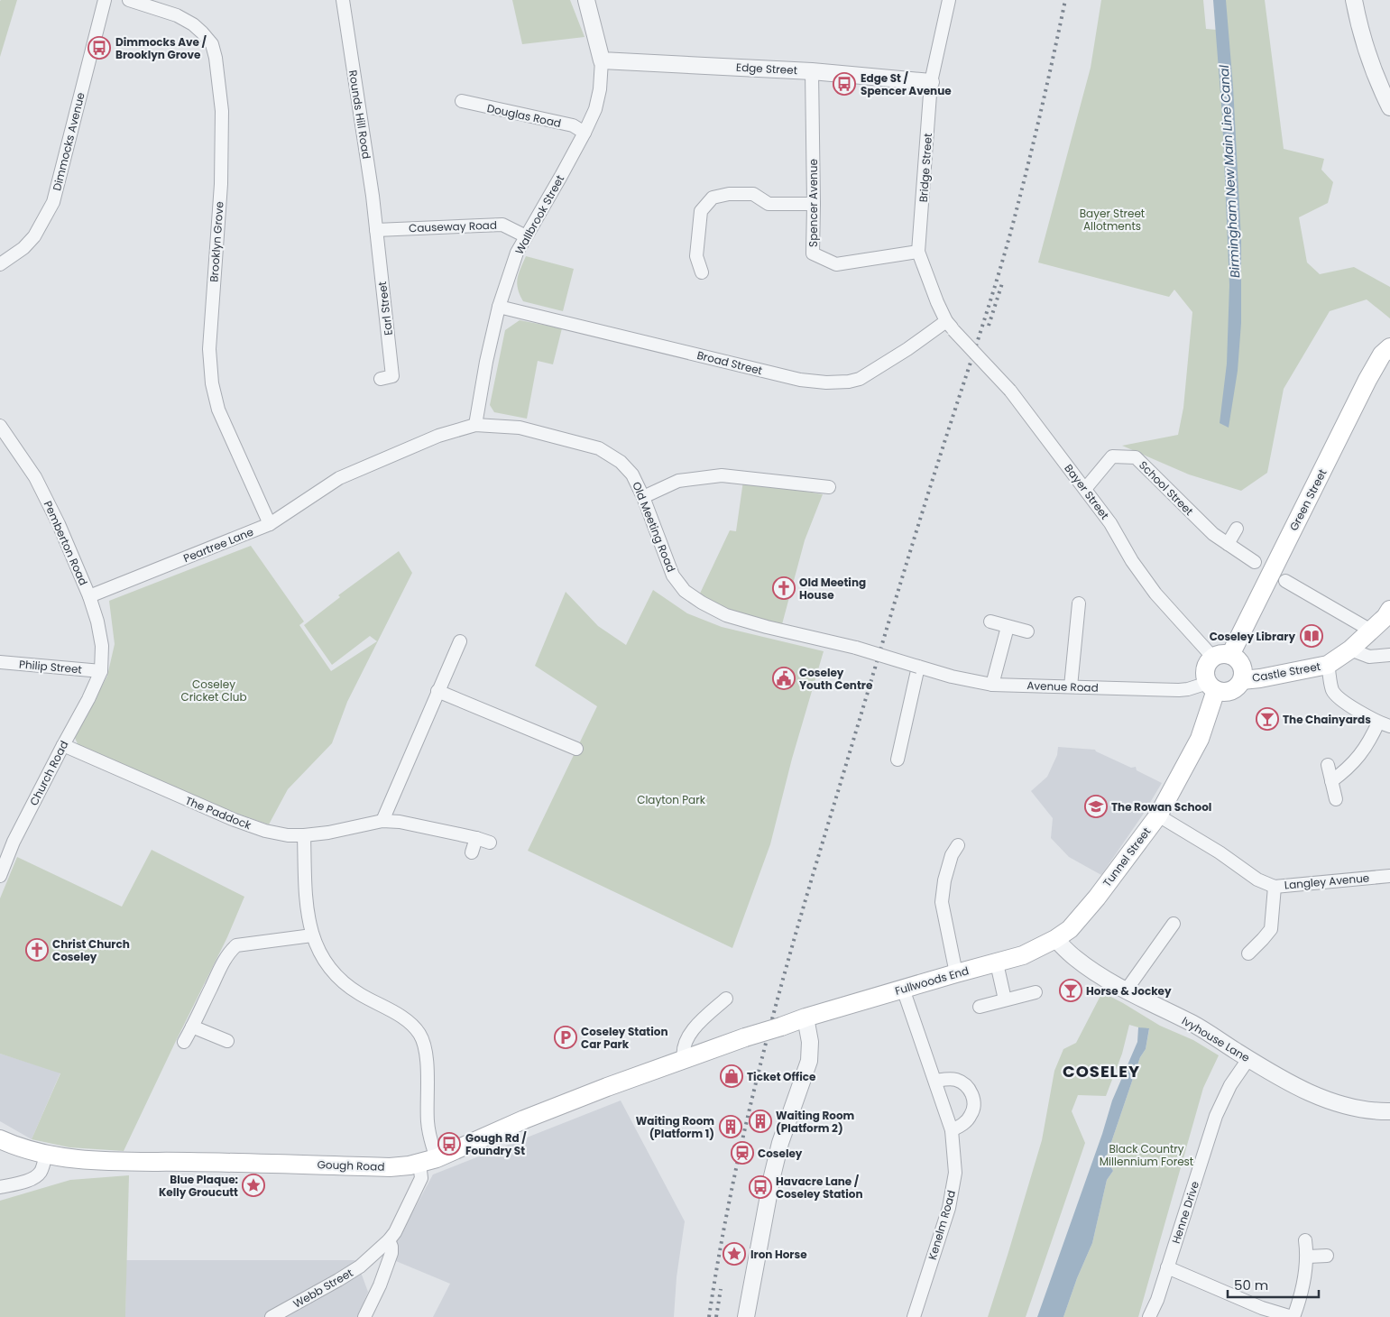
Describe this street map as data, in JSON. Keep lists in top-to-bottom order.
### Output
{
  "streets": {
    "main road": [
      "Green Street",
      "Castle Street",
      "Tunnel Street",
      "Fullwoods End",
      "Gough Road"
    ],
    "street": [
      "Edge Street",
      "Rounds Hill Road",
      "Douglas Road",
      "Dimmocks Avenue",
      "Bridge Street",
      "Spencer Avenue",
      "Wallbrook Street",
      "Causeway Road",
      "Brooklyn Grove",
      "Earl Street",
      "Broad Street",
      "School Street",
      "Bayer Street",
      "Old Meeting Road",
      "Pemberton Road",
      "Peartree Lane",
      "Philip Street",
      "Avenue Road",
      "Church Road",
      "The Paddock",
      "Langley Avenue",
      "Ivyhouse Lane",
      "Henne Drive",
      "Kenelm Road",
      "Webb Street"
    ]
  },
  "crossings": [
    ["Edge Street", "Bridge Street"],
    ["Edge Street", "Spencer Avenue"],
    ["Edge Street", "Wallbrook Street"],
    ["Rounds Hill Road", "Causeway Road"],
    ["Rounds Hill Road", "Earl Street"],
    ["Douglas Road", "Wallbrook Street"],
    ["Bridge Street", "Spencer Avenue"],
    ["Bridge Street", "Broad Street"],
    ["Bridge Street", "Bayer Street"],
    ["Wallbrook Street", "Causeway Road"],
    ["Wallbrook Street", "Broad Street"],
    ["Wallbrook Street", "Old Meeting Road"],
    ["Causeway Road", "Earl Street"],
    ["Brooklyn Grove", "Peartree Lane"],
    ["Broad Street", "Bayer Street"],
    ["School Street", "Bayer Street"],
    ["Bayer Street", "Green Street"],
    ["Bayer Street", "Castle Street"],
    ["Bayer Street", "Avenue Road"],
    ["Bayer Street", "Tunnel Street"],
    ["Green Street", "Castle Street"],
    ["Green Street", "Avenue Road"],
    ["Green Street", "Tunnel Street"],
    ["Old Meeting Road", "Peartree Lane"],
    ["Old Meeting Road", "Avenue Road"],
    ["Pemberton Road", "Peartree Lane"],
    ["Pemberton Road", "Philip Street"],
    ["Pemberton Road", "Church Road"],
    ["Philip Street", "Church Road"],
    ["Castle Street", "Avenue Road"],
    ["Castle Street", "Tunnel Street"],
    ["Avenue Road", "Tunnel Street"],
    ["Church Road", "The Paddock"],
    ["The Paddock", "Webb Street"],
    ["Tunnel Street", "Langley Avenue"],
    ["Tunnel Street", "Fullwoods End"],
    ["Tunnel Street", "Ivyhouse Lane"],
    ["Fullwoods End", "Ivyhouse Lane"],
    ["Fullwoods End", "Gough Road"],
    ["Fullwoods End", "Kenelm Road"],
    ["Ivyhouse Lane", "Henne Drive"],
    ["Gough Road", "Webb Street"]
  ],
  "districts": ["COSELEY"],
  "water": ["Birmingham New Main Line Canal"],
  "parks": [
    "Bayer Street Allotments",
    "Coseley Cricket Club",
    "Clayton Park",
    "Black Country Millennium Forest"
  ],
  "places": {
    "bus stop": [
      "Dimmocks Ave / Brooklyn Grove",
      "Edge St / Spencer Avenue",
      "Gough Rd / Foundry St",
      "Havacre Lane / Coseley Station"
    ],
    "church": ["Old Meeting House", "Christ Church Coseley"],
    "library": ["Coseley Library"],
    "public building": ["Coseley Youth Centre"],
    "bar": ["The Chainyards", "Horse & Jockey"],
    "school or university": ["The Rowan School"],
    "parking": ["Coseley Station Car Park"],
    "shop": ["Ticket Office"],
    "building": ["Waiting Room (Platform 2)", "Waiting Room (Platform 1)"],
    "station": ["Coseley"],
    "place": ["Blue Plaque: Kelly Groucutt", "Iron Horse"]
  },
  "scale_bar": "50 m"
}
